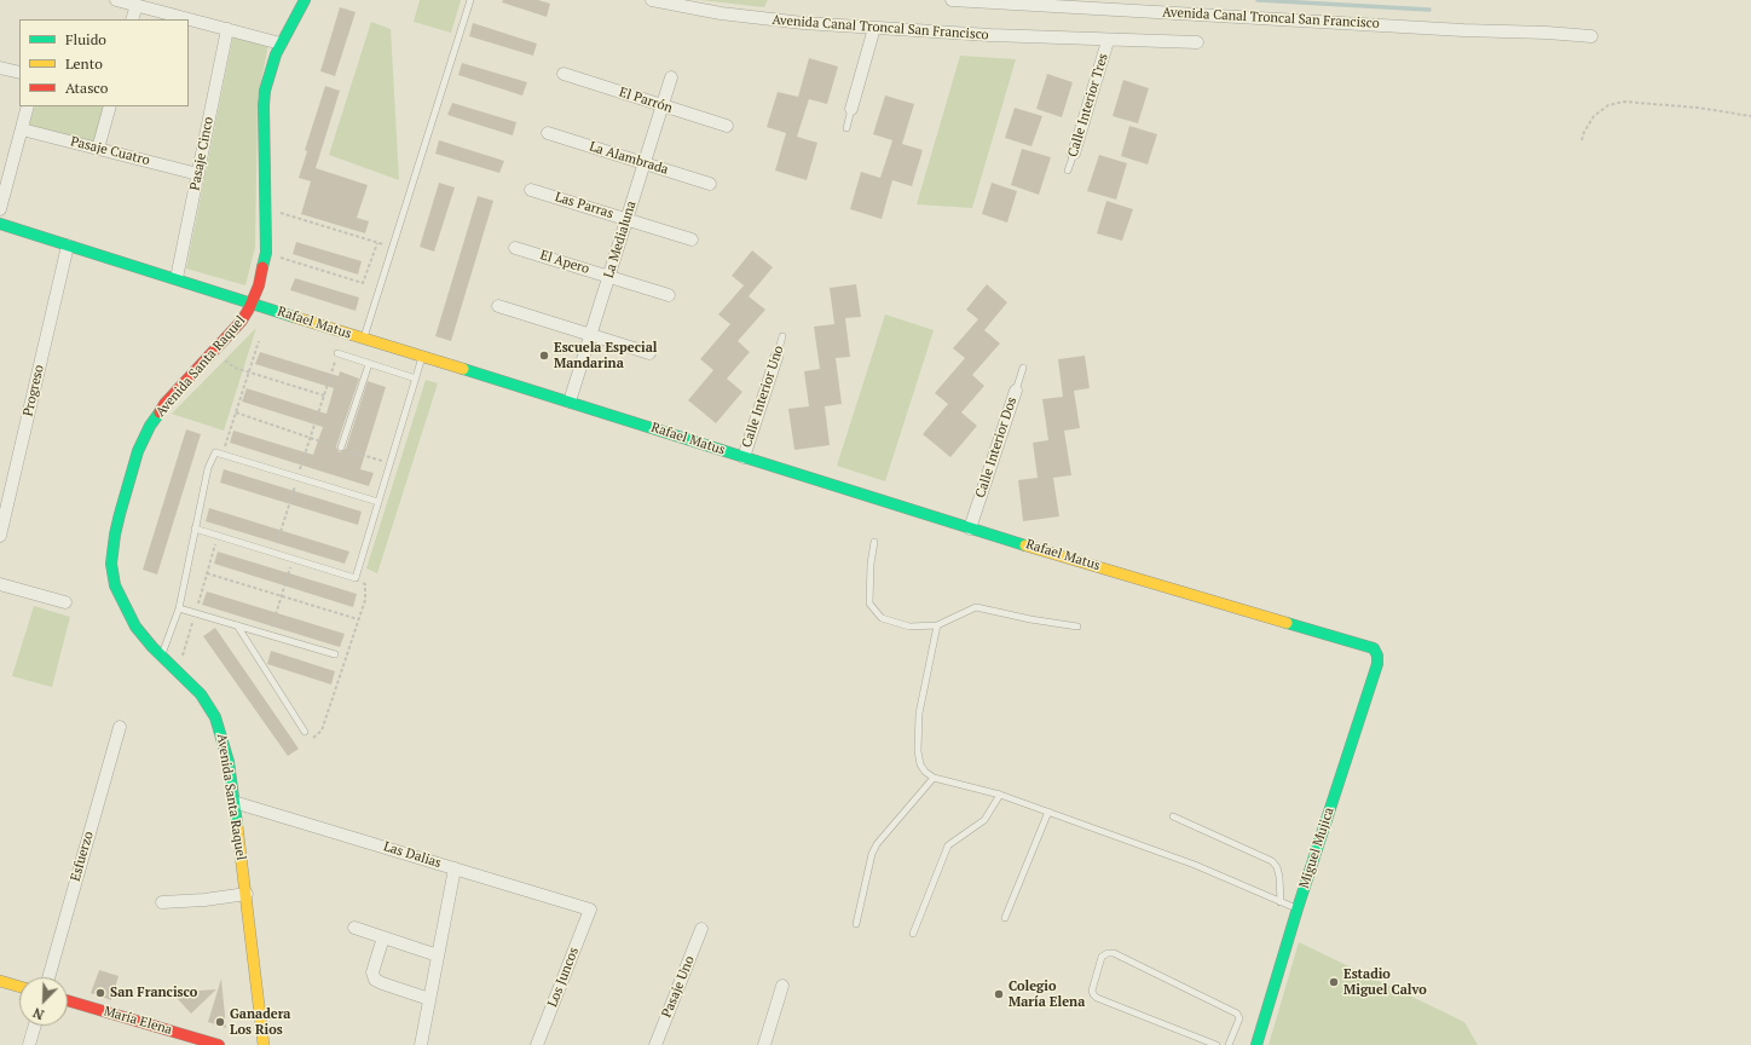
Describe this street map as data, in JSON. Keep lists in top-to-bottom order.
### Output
{
  "streets": {
    "street": [
      "Avenida Canal Troncal San Francisco",
      "El Parrón",
      "Calle Interior Tres",
      "Pasaje Cuatro",
      "Pasaje Cinco",
      "La Alambrada",
      "Las Parras",
      "La Medialuna",
      "El Apero",
      "Rafael Matus",
      "Avenida Santa Raquel",
      "Progreso",
      "Calle Interior Uno",
      "Calle Interior Dos",
      "Miguel Mujica",
      "Las Dalias",
      "Esfuerzo",
      "Los Juncos",
      "Pasaje Uno",
      "María Elena"
    ]
  },
  "crossings": [
    ["Avenida Canal Troncal San Francisco", "Calle Interior Tres"],
    ["El Parrón", "La Medialuna"],
    ["Pasaje Cuatro", "Pasaje Cinco"],
    ["Pasaje Cinco", "Rafael Matus"],
    ["La Alambrada", "La Medialuna"],
    ["Las Parras", "La Medialuna"],
    ["La Medialuna", "El Apero"],
    ["La Medialuna", "Rafael Matus"],
    ["Rafael Matus", "Avenida Santa Raquel"],
    ["Rafael Matus", "Progreso"],
    ["Rafael Matus", "Calle Interior Uno"],
    ["Rafael Matus", "Calle Interior Dos"],
    ["Rafael Matus", "Miguel Mujica"],
    ["Avenida Santa Raquel", "Las Dalias"],
    ["Las Dalias", "Los Juncos"]
  ],
  "places": [
    "Escuela Especial Mandarina",
    "Estadio Miguel Calvo",
    "San Francisco",
    "Colegio María Elena",
    "Ganadera Los Rios"
  ],
  "legend": ["Fluido", "Lento", "Atasco"],
  "north": "bottom left"
}
